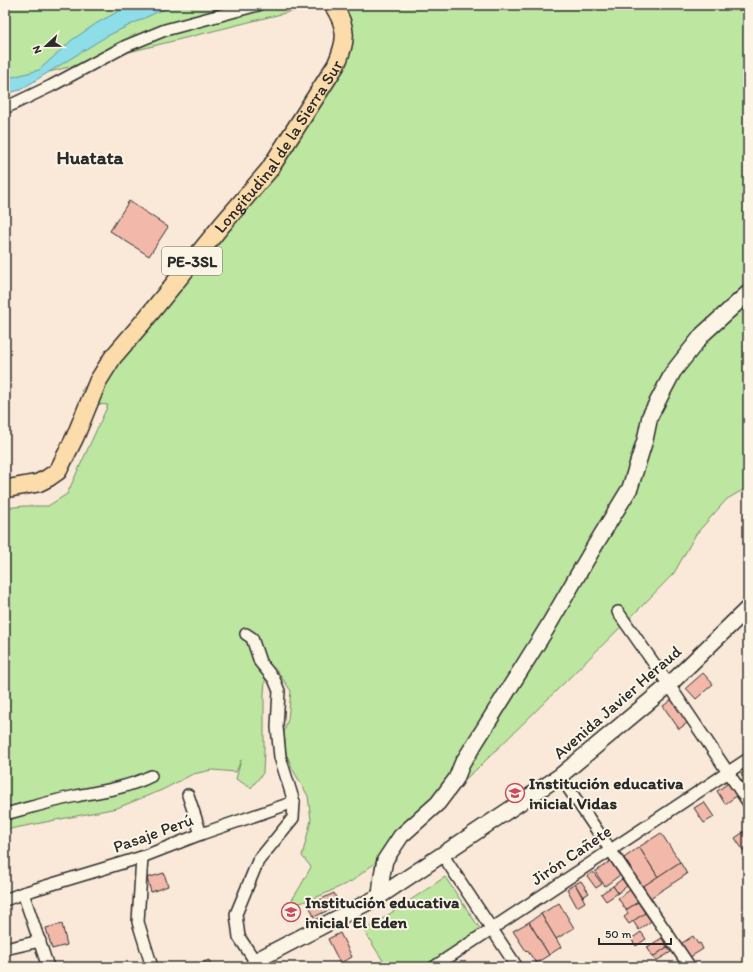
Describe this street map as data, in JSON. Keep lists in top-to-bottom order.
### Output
{
  "streets": {
    "main road": ["Longitudinal de la Sierra Sur", "PE-3SL", "Avenida Javier Heraud"],
    "street": ["Pasaje Perú", "Jirón Cañete"]
  },
  "districts": ["Huatata"],
  "places": {
    "school or university": ["Institución educativa inicial Vidas", "Institución educativa inicial El Eden"]
  },
  "scale_bar": "50 m",
  "north": "left"
}
